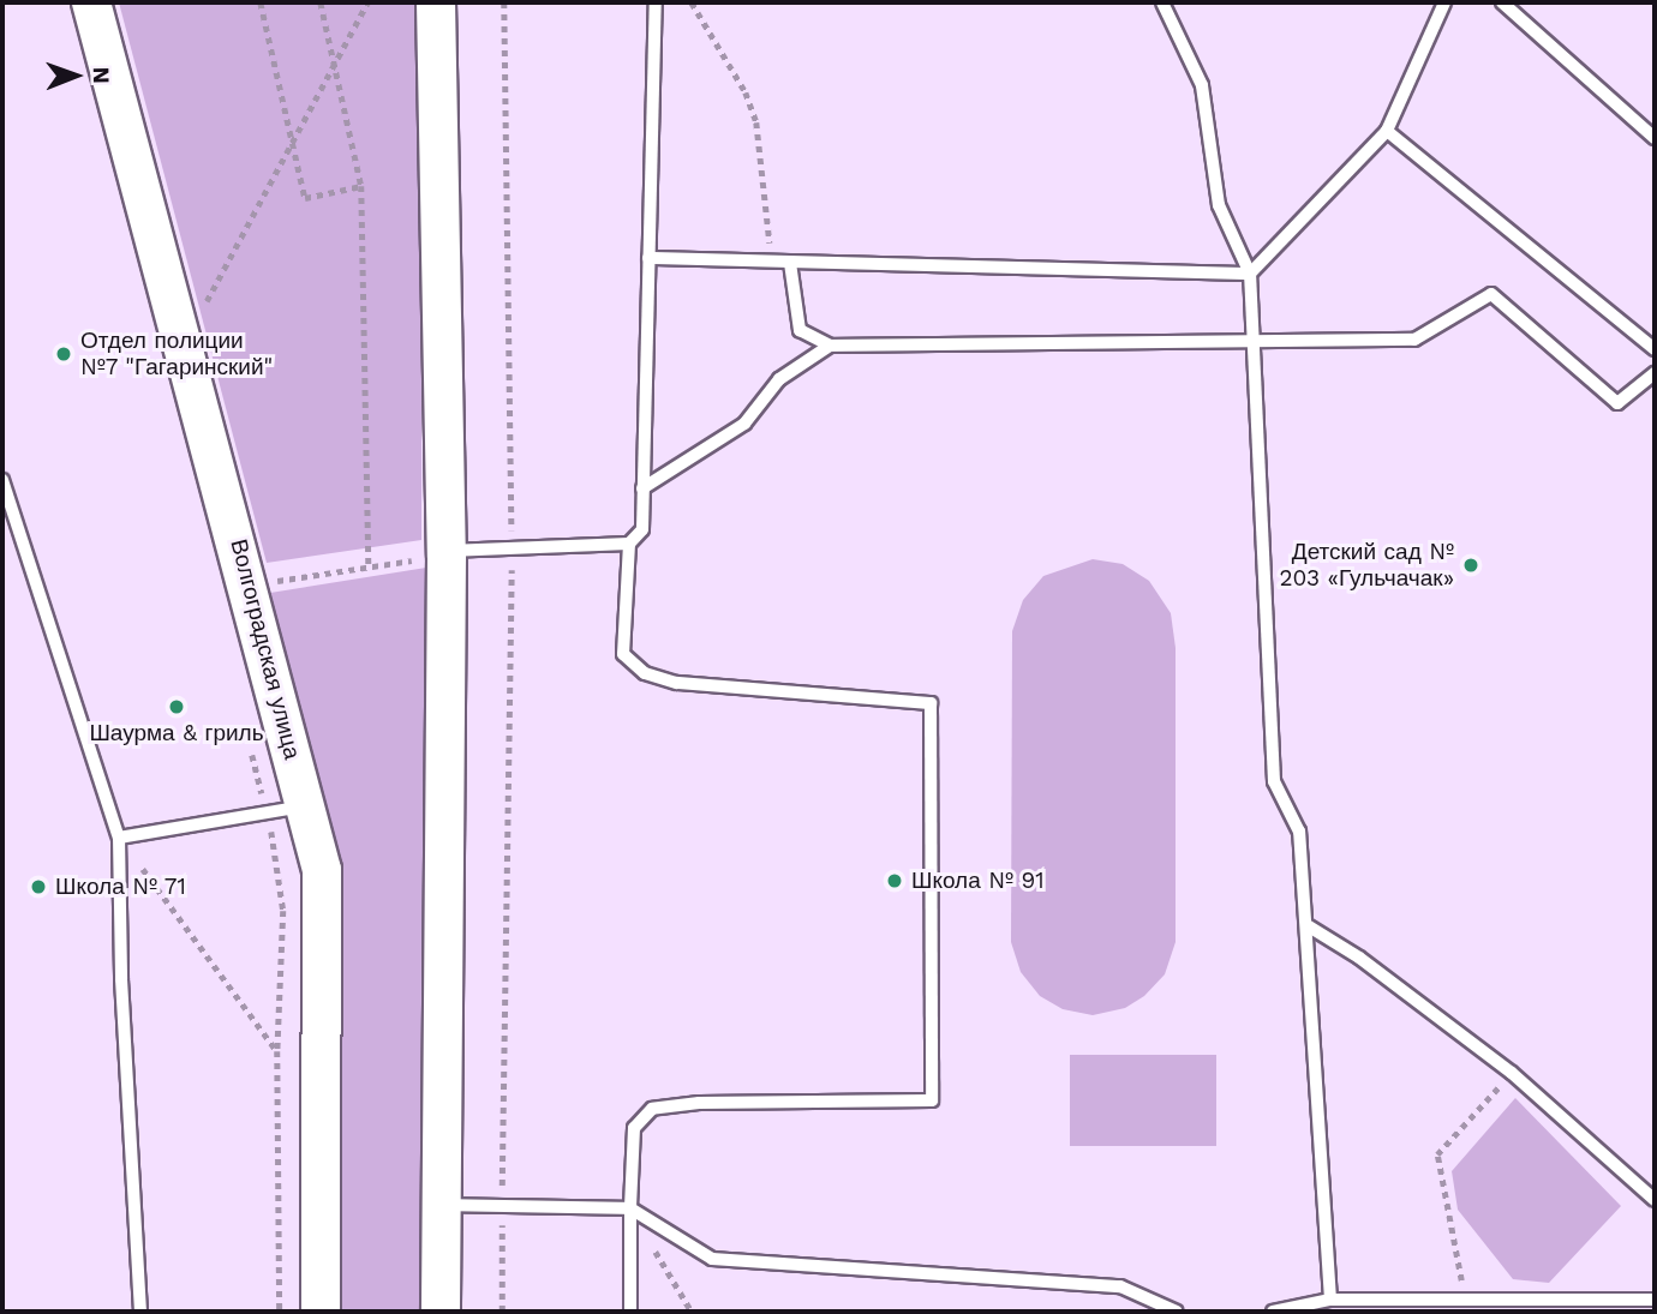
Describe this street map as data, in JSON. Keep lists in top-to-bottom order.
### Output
{
  "streets": {
    "main road": ["Волгоградская улица"]
  },
  "places": [
    "Отдел полиции №7 \"Гагаринский\"",
    "Детский сад № 203 «Гульчачак»",
    "Шаурма & гриль",
    "Школа № 91",
    "Школа № 71"
  ],
  "north": "right"
}
